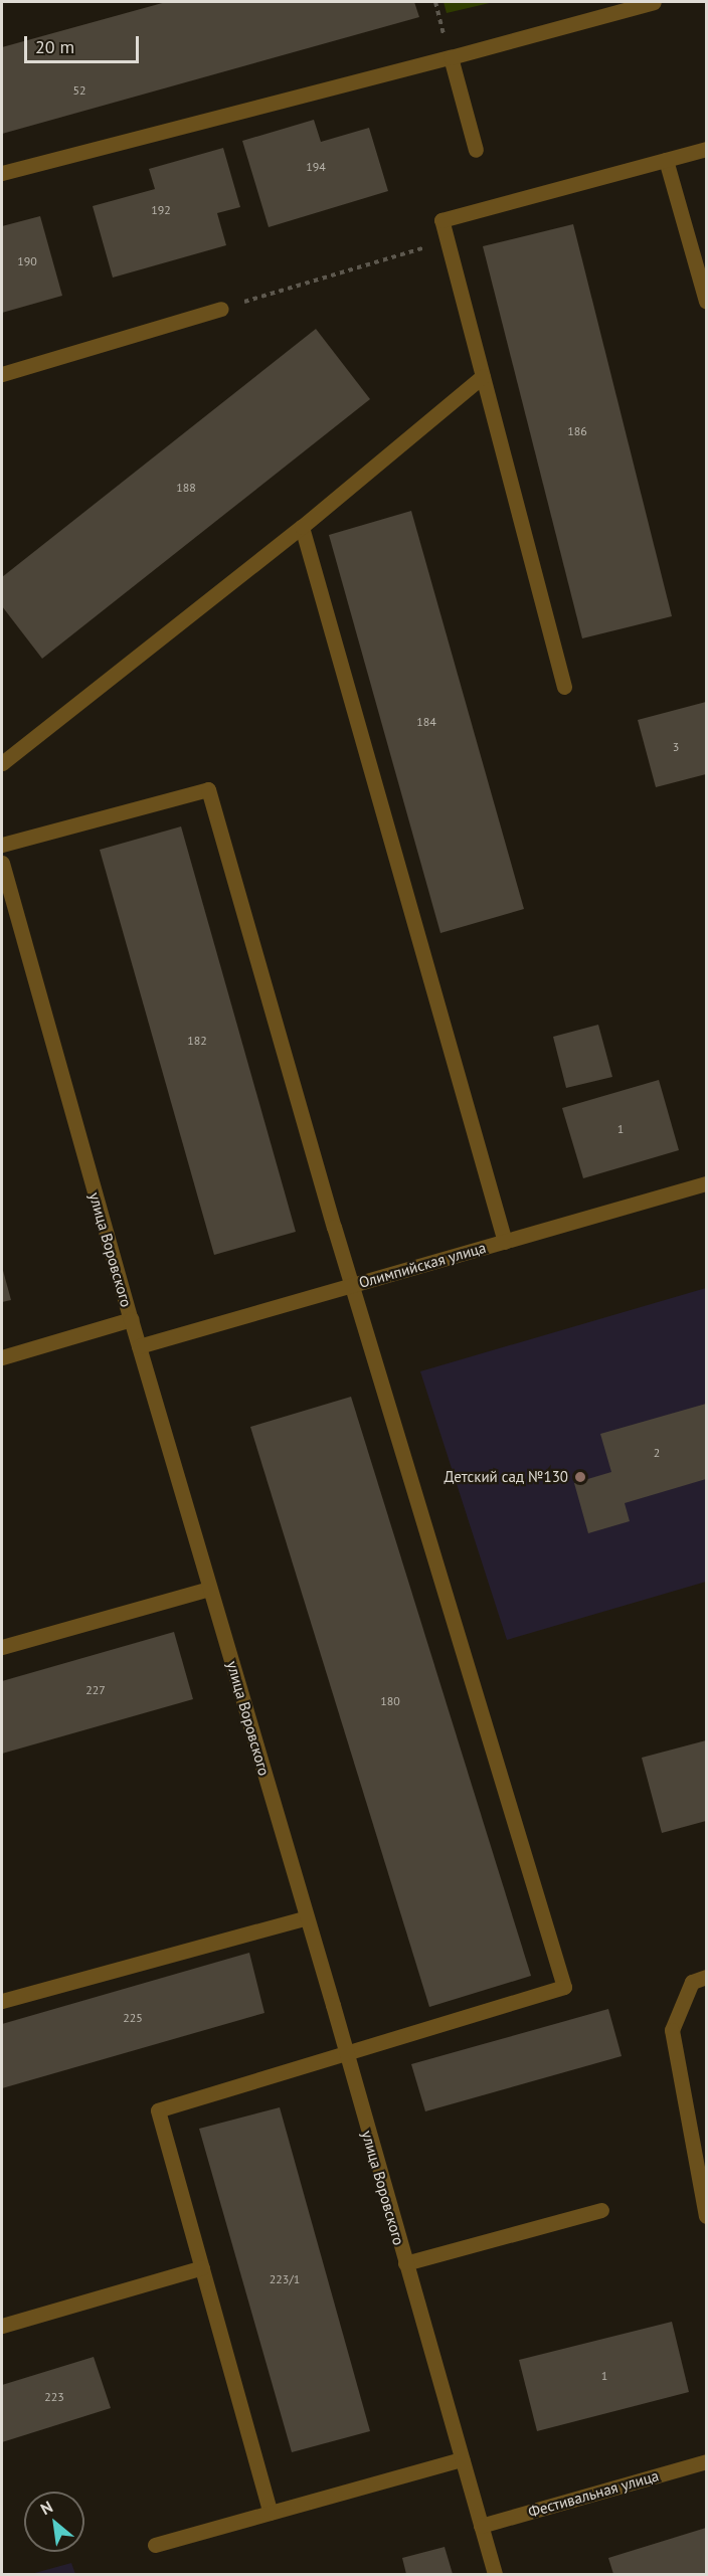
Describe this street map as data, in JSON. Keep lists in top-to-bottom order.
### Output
{
  "streets": {
    "street": ["улица Воровского", "Олимпийская улица", "Фестивальная улица"]
  },
  "crossings": [
    ["улица Воровского", "Олимпийская улица"],
    ["улица Воровского", "Фестивальная улица"]
  ],
  "places": ["Детский сад №130"],
  "house_numbers": [
    "52",
    "194",
    "192",
    "190",
    "186",
    "188",
    "184",
    "3",
    "182",
    "1",
    "2",
    "227",
    "180",
    "225",
    "223/1",
    "1",
    "223"
  ],
  "scale_bar": "20 m",
  "north": "top left"
}
